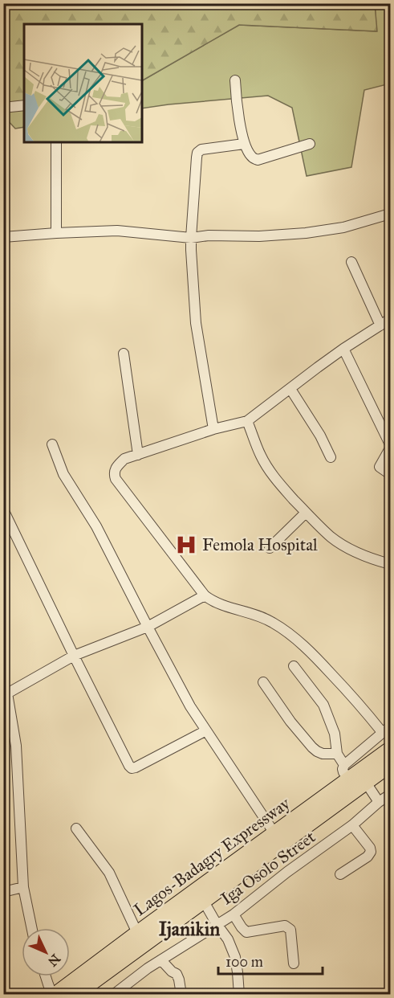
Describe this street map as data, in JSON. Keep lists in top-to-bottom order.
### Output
{
  "streets": {
    "highway": ["Lagos-Badagry Expressway"],
    "street": ["Iga Osolo Street"]
  },
  "districts": ["Ijanikin"],
  "places": {
    "hospital": ["Femola Hospital"]
  },
  "scale_bar": "100 m",
  "north": "bottom right"
}
